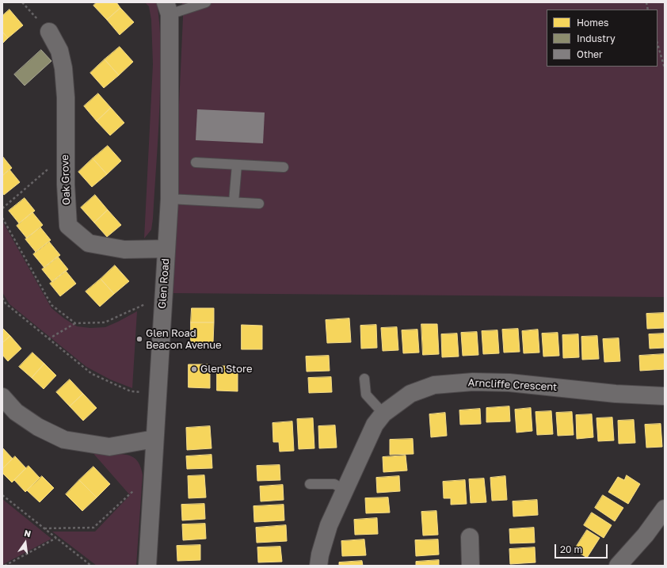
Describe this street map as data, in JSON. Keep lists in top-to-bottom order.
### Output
{
  "streets": {
    "street": ["Oak Grove", "Glen Road", "Arncliffe Crescent"]
  },
  "crossings": [
    ["Oak Grove", "Glen Road"]
  ],
  "places": ["Glen Road Beacon Avenue", "Glen Store"],
  "legend": ["Homes", "Industry", "Other"],
  "scale_bar": "20 m",
  "north": "top"
}
